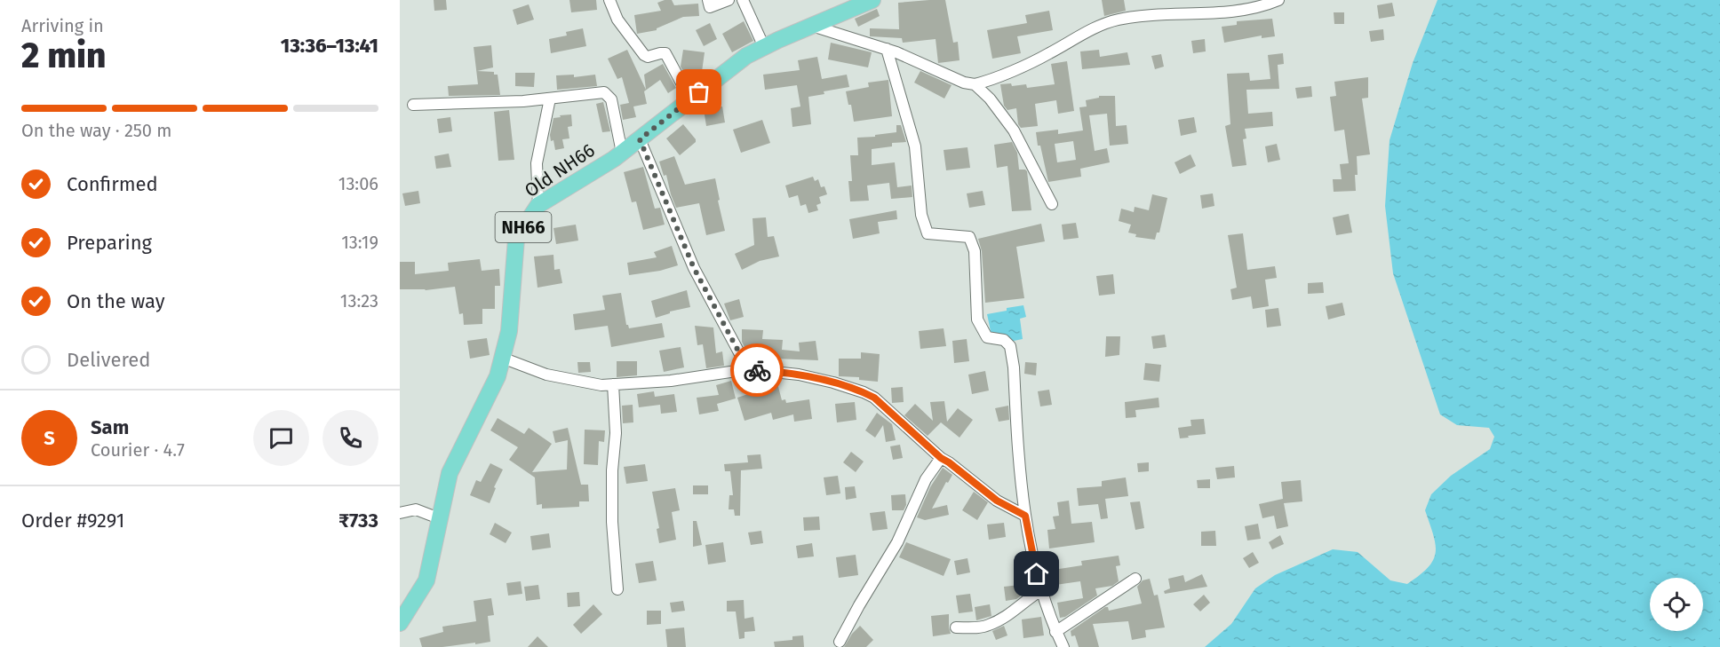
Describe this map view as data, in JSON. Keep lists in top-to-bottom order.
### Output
{
  "streets": {
    "main road": ["Old NH66", "NH66"]
  },
  "page": {
    "heading": ["2 min", "Arriving in", "13:36–13:41"],
    "panel": [
      "Sam",
      "Courier · 4.7",
      "Order #9291",
      "₹733"
    ],
    "bar": "On the way · 250 m",
    "list": [
      ["Confirmed", "13:06"],
      ["Preparing", "13:19"],
      ["On the way", "13:23"],
      "Delivered"
    ],
    "round": "S"
  }
}
